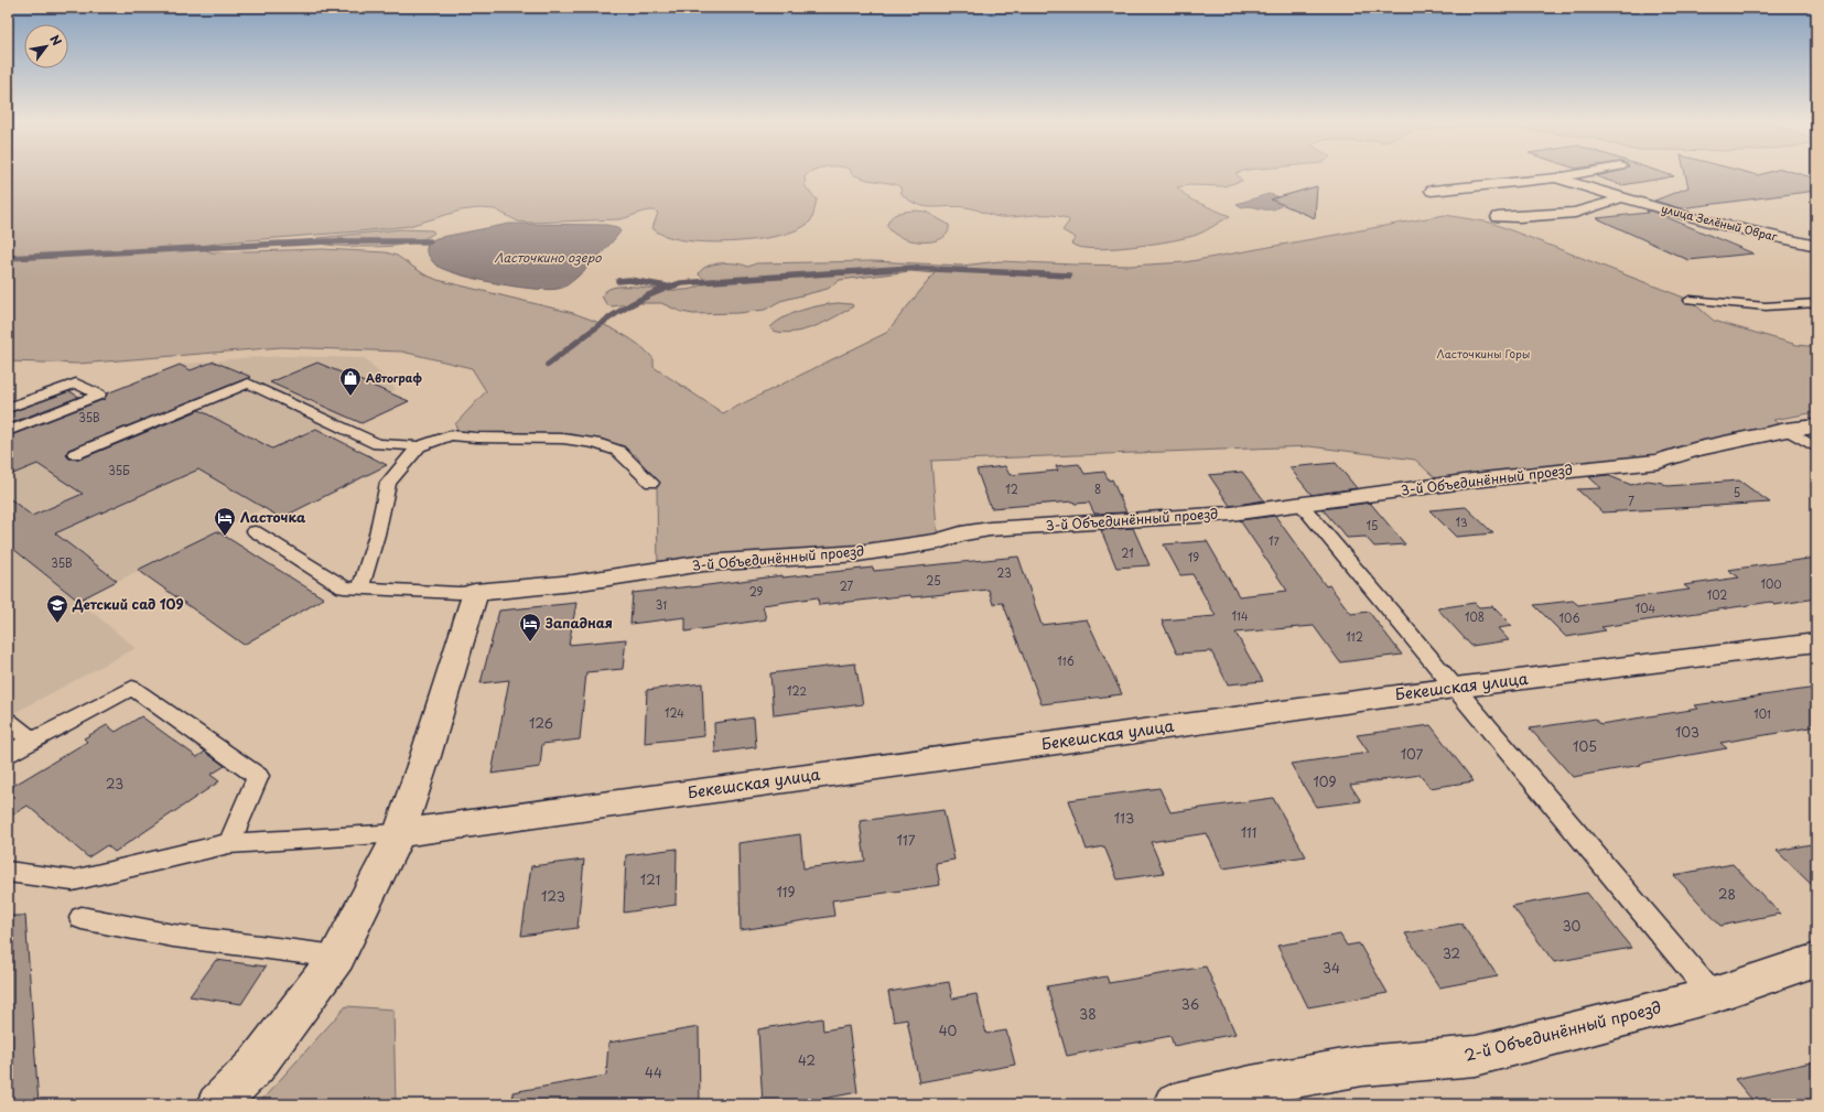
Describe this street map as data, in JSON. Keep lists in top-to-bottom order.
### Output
{
  "streets": {
    "street": [
      "улица Зелёный Овраг",
      "3-й Объединённый проезд",
      "Бекешская улица",
      "2-й Объединённый проезд"
    ]
  },
  "water": ["Ласточкино озеро"],
  "parks": ["Ласточкины Горы"],
  "places": {
    "shop": ["Автограф"],
    "hotel": ["Ласточка", "Западная"],
    "school or university": ["Детский сад 109"]
  },
  "house_numbers": [
    "35В",
    "35Б",
    "12",
    "8",
    "5",
    "7",
    "13",
    "15",
    "17",
    "21",
    "19",
    "35В",
    "23",
    "25",
    "100",
    "27",
    "29",
    "102",
    "31",
    "104",
    "114",
    "108",
    "106",
    "112",
    "116",
    "122",
    "124",
    "101",
    "126",
    "103",
    "105",
    "107",
    "109",
    "23",
    "113",
    "111",
    "117",
    "121",
    "119",
    "28",
    "123",
    "30",
    "32",
    "34",
    "36",
    "38",
    "40",
    "42",
    "44"
  ],
  "north": "top right"
}
